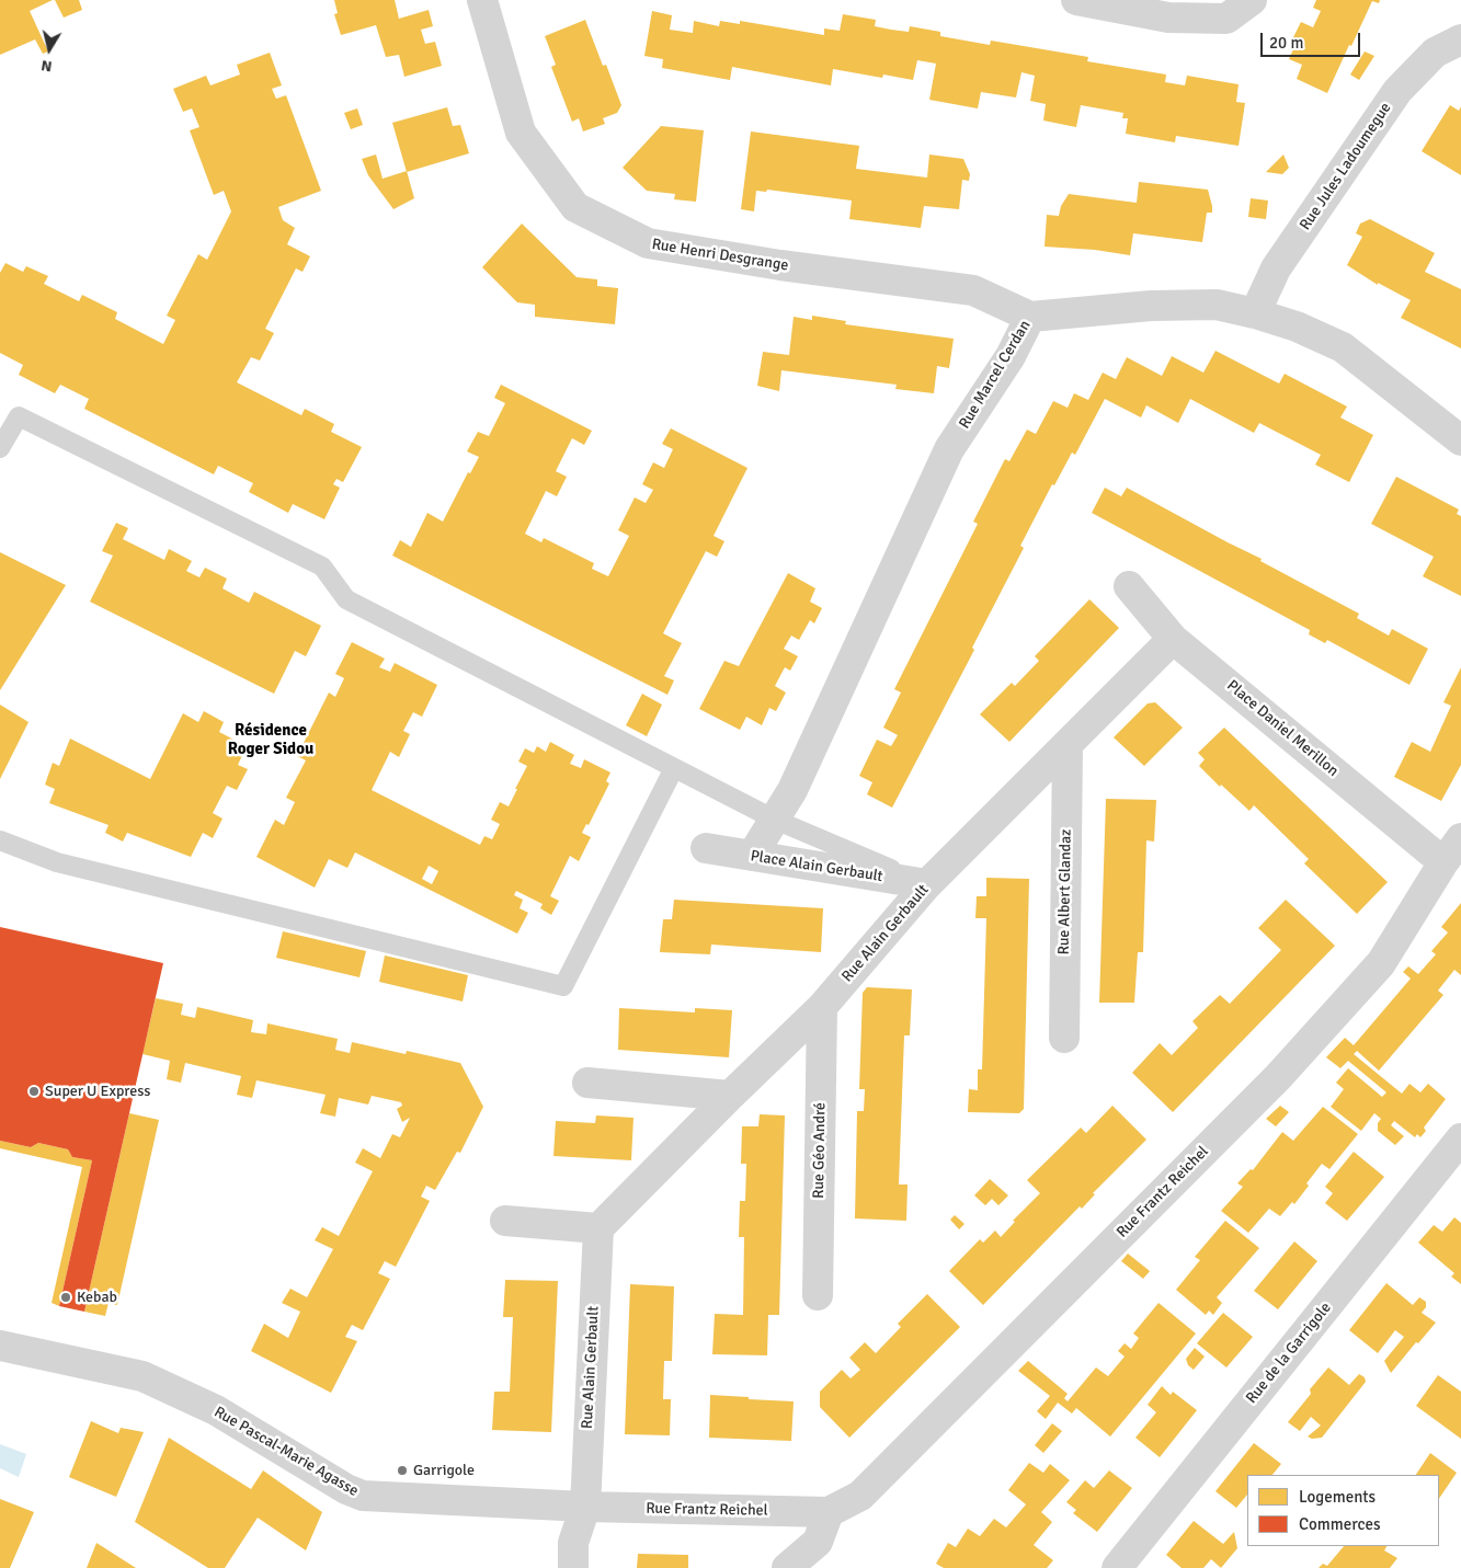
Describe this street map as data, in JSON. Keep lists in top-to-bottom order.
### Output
{
  "streets": {
    "street": [
      "Rue Jules Ladoumegue",
      "Rue Henri Desgrange",
      "Rue Marcel Cerdan",
      "Place Daniel Merillon",
      "Place Alain Gerbault",
      "Rue Albert Glandaz",
      "Rue Alain Gerbault",
      "Rue Géo André",
      "Rue Frantz Reichel",
      "Rue de la Garrigole",
      "Rue Pascal-Marie Agasse"
    ]
  },
  "crossings": [
    ["Rue Jules Ladoumegue", "Rue Marcel Cerdan"],
    ["Rue Henri Desgrange", "Rue Marcel Cerdan"],
    ["Rue Marcel Cerdan", "Place Alain Gerbault"],
    ["Place Daniel Merillon", "Rue Alain Gerbault"],
    ["Place Daniel Merillon", "Rue Frantz Reichel"],
    ["Place Alain Gerbault", "Rue Alain Gerbault"],
    ["Rue Albert Glandaz", "Rue Alain Gerbault"],
    ["Rue Alain Gerbault", "Rue Géo André"],
    ["Rue Alain Gerbault", "Rue Frantz Reichel"],
    ["Rue Alain Gerbault", "Rue Pascal-Marie Agasse"],
    ["Rue Frantz Reichel", "Rue Pascal-Marie Agasse"]
  ],
  "districts": ["Résidence Roger Sidou"],
  "places": ["Super U Express", "Kebab", "Garrigole"],
  "legend": ["Logements", "Commerces"],
  "scale_bar": "20 m",
  "north": "bottom"
}
